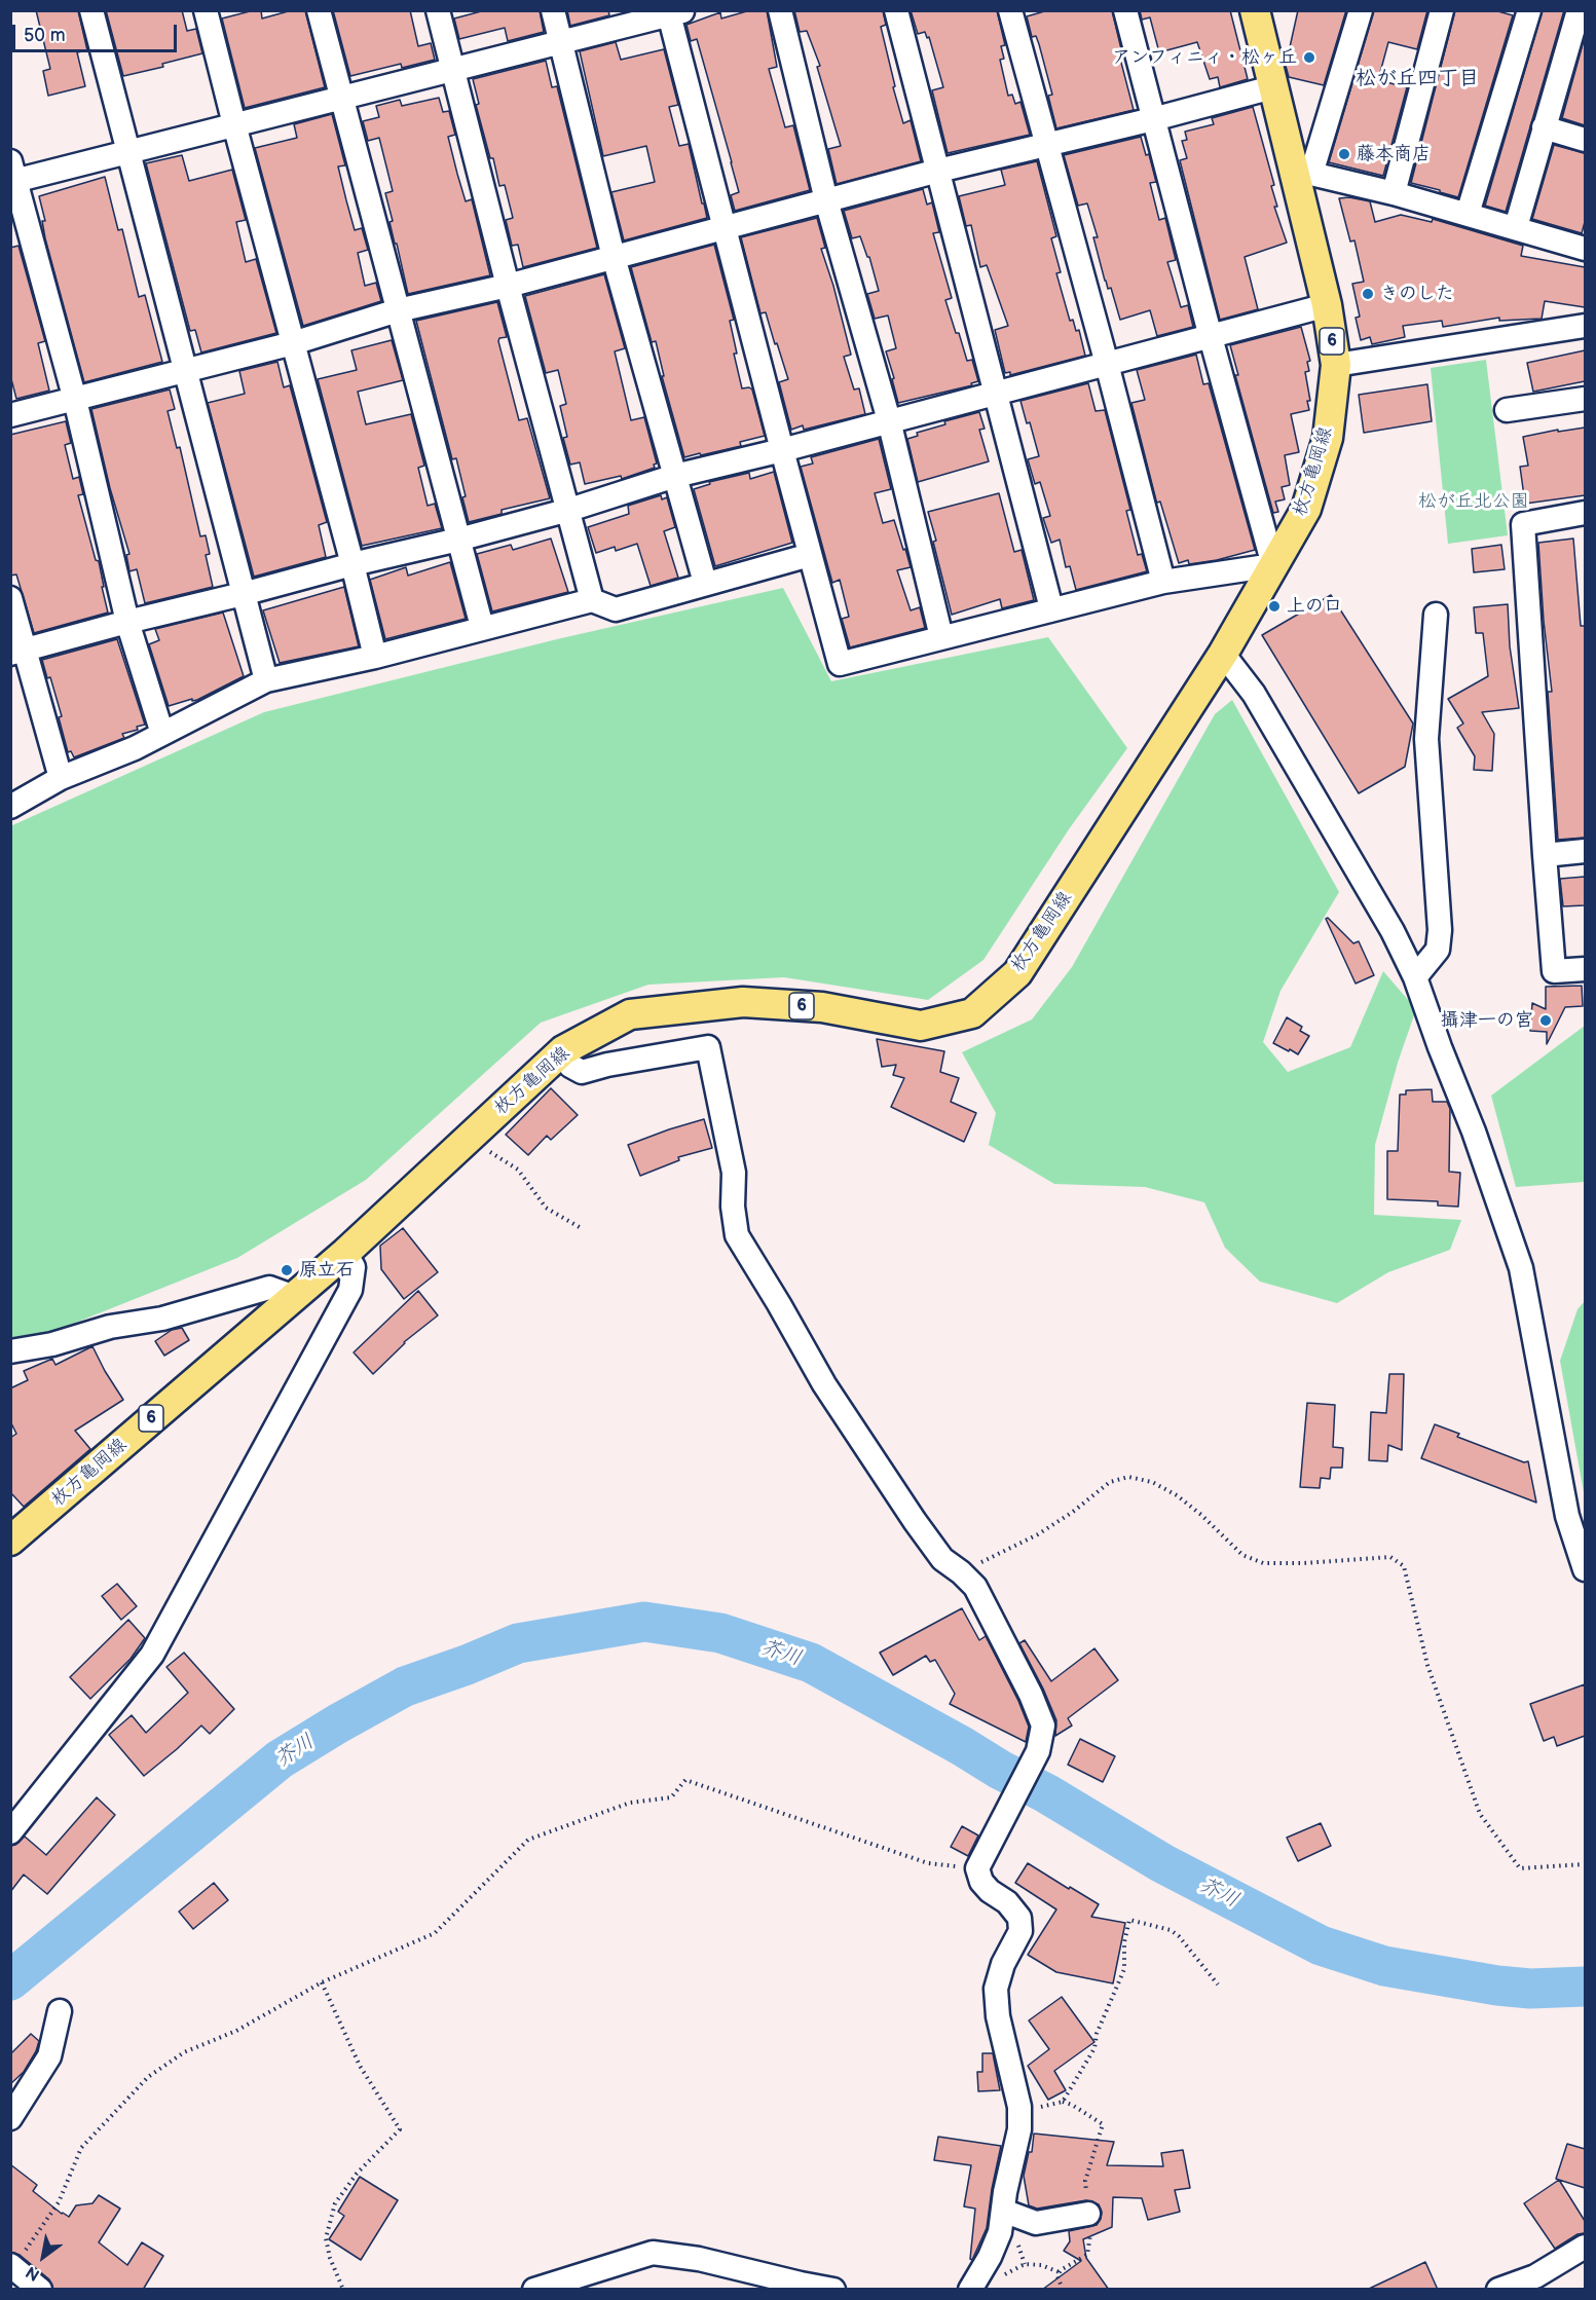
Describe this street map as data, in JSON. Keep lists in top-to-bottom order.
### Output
{
  "streets": {
    "main road": ["6", "枚方亀岡線"]
  },
  "districts": ["松が丘四丁目"],
  "water": ["芥川"],
  "parks": ["松が丘北公園"],
  "places": [
    "アンフィニィ・松ヶ丘",
    "藤本商店",
    "きのした",
    "上の口",
    "攝津一の宮",
    "原立石"
  ],
  "scale_bar": "50 m",
  "north": "bottom left"
}
